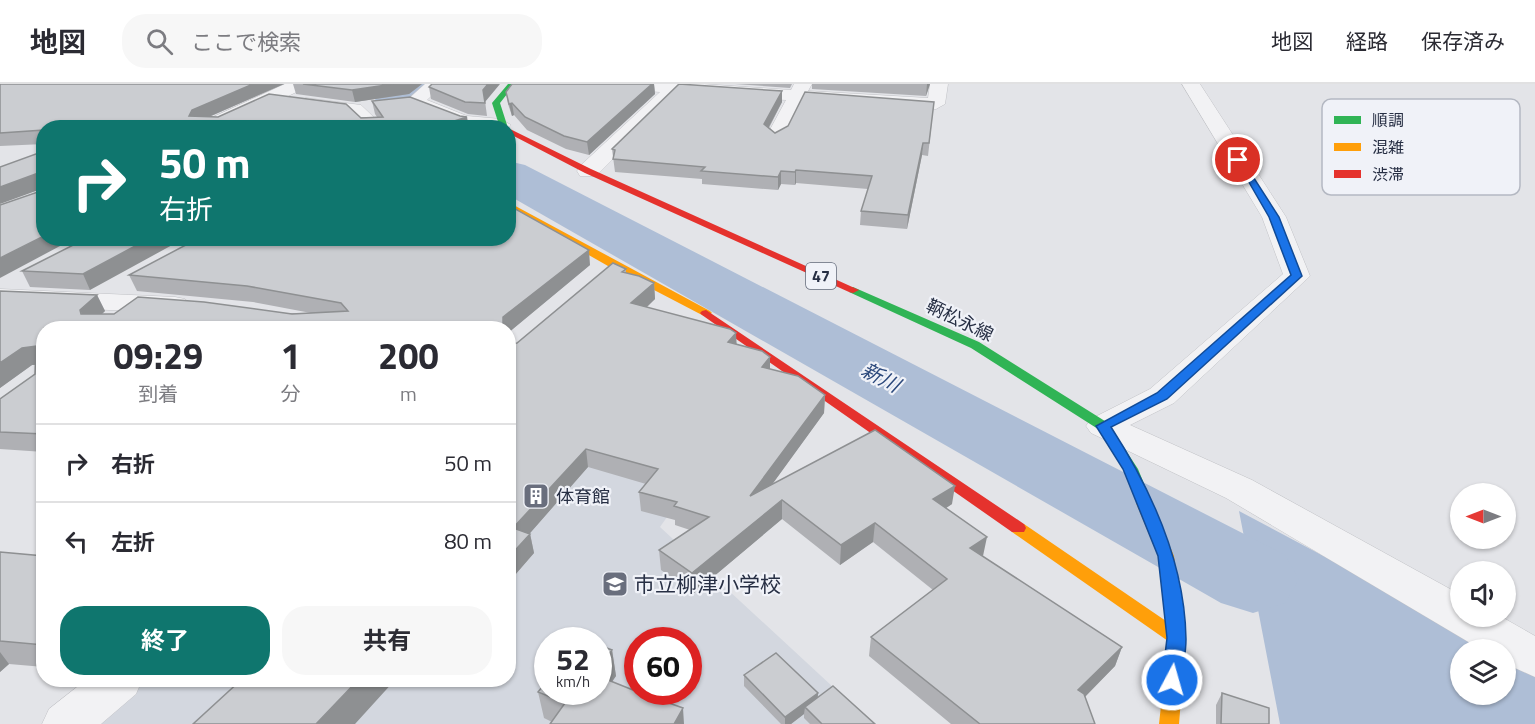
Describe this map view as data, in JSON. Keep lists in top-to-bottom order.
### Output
{
  "streets": {
    "main road": ["47", "鞆松永線"]
  },
  "water": ["新川"],
  "places": {
    "building": ["体育館"],
    "school or university": ["市立柳津小学校"]
  },
  "legend": ["順調", "混雑", "渋滞"],
  "north": "left",
  "page": {
    "header": "地図",
    "search": "ここで検索",
    "nav": ["地図", "経路", "保存済み"],
    "turn": ["50 m", "右折"],
    "eta": [
      "09:29",
      "到着",
      "1",
      "分",
      "200",
      "m"
    ],
    "list": [
      {
        "name": "右折",
        "value": "50 m"
      },
      {
        "name": "左折",
        "value": "80 m"
      }
    ],
    "buttons": ["終了", "共有"],
    "speed": "52 km/h",
    "limit": "60"
  }
}
